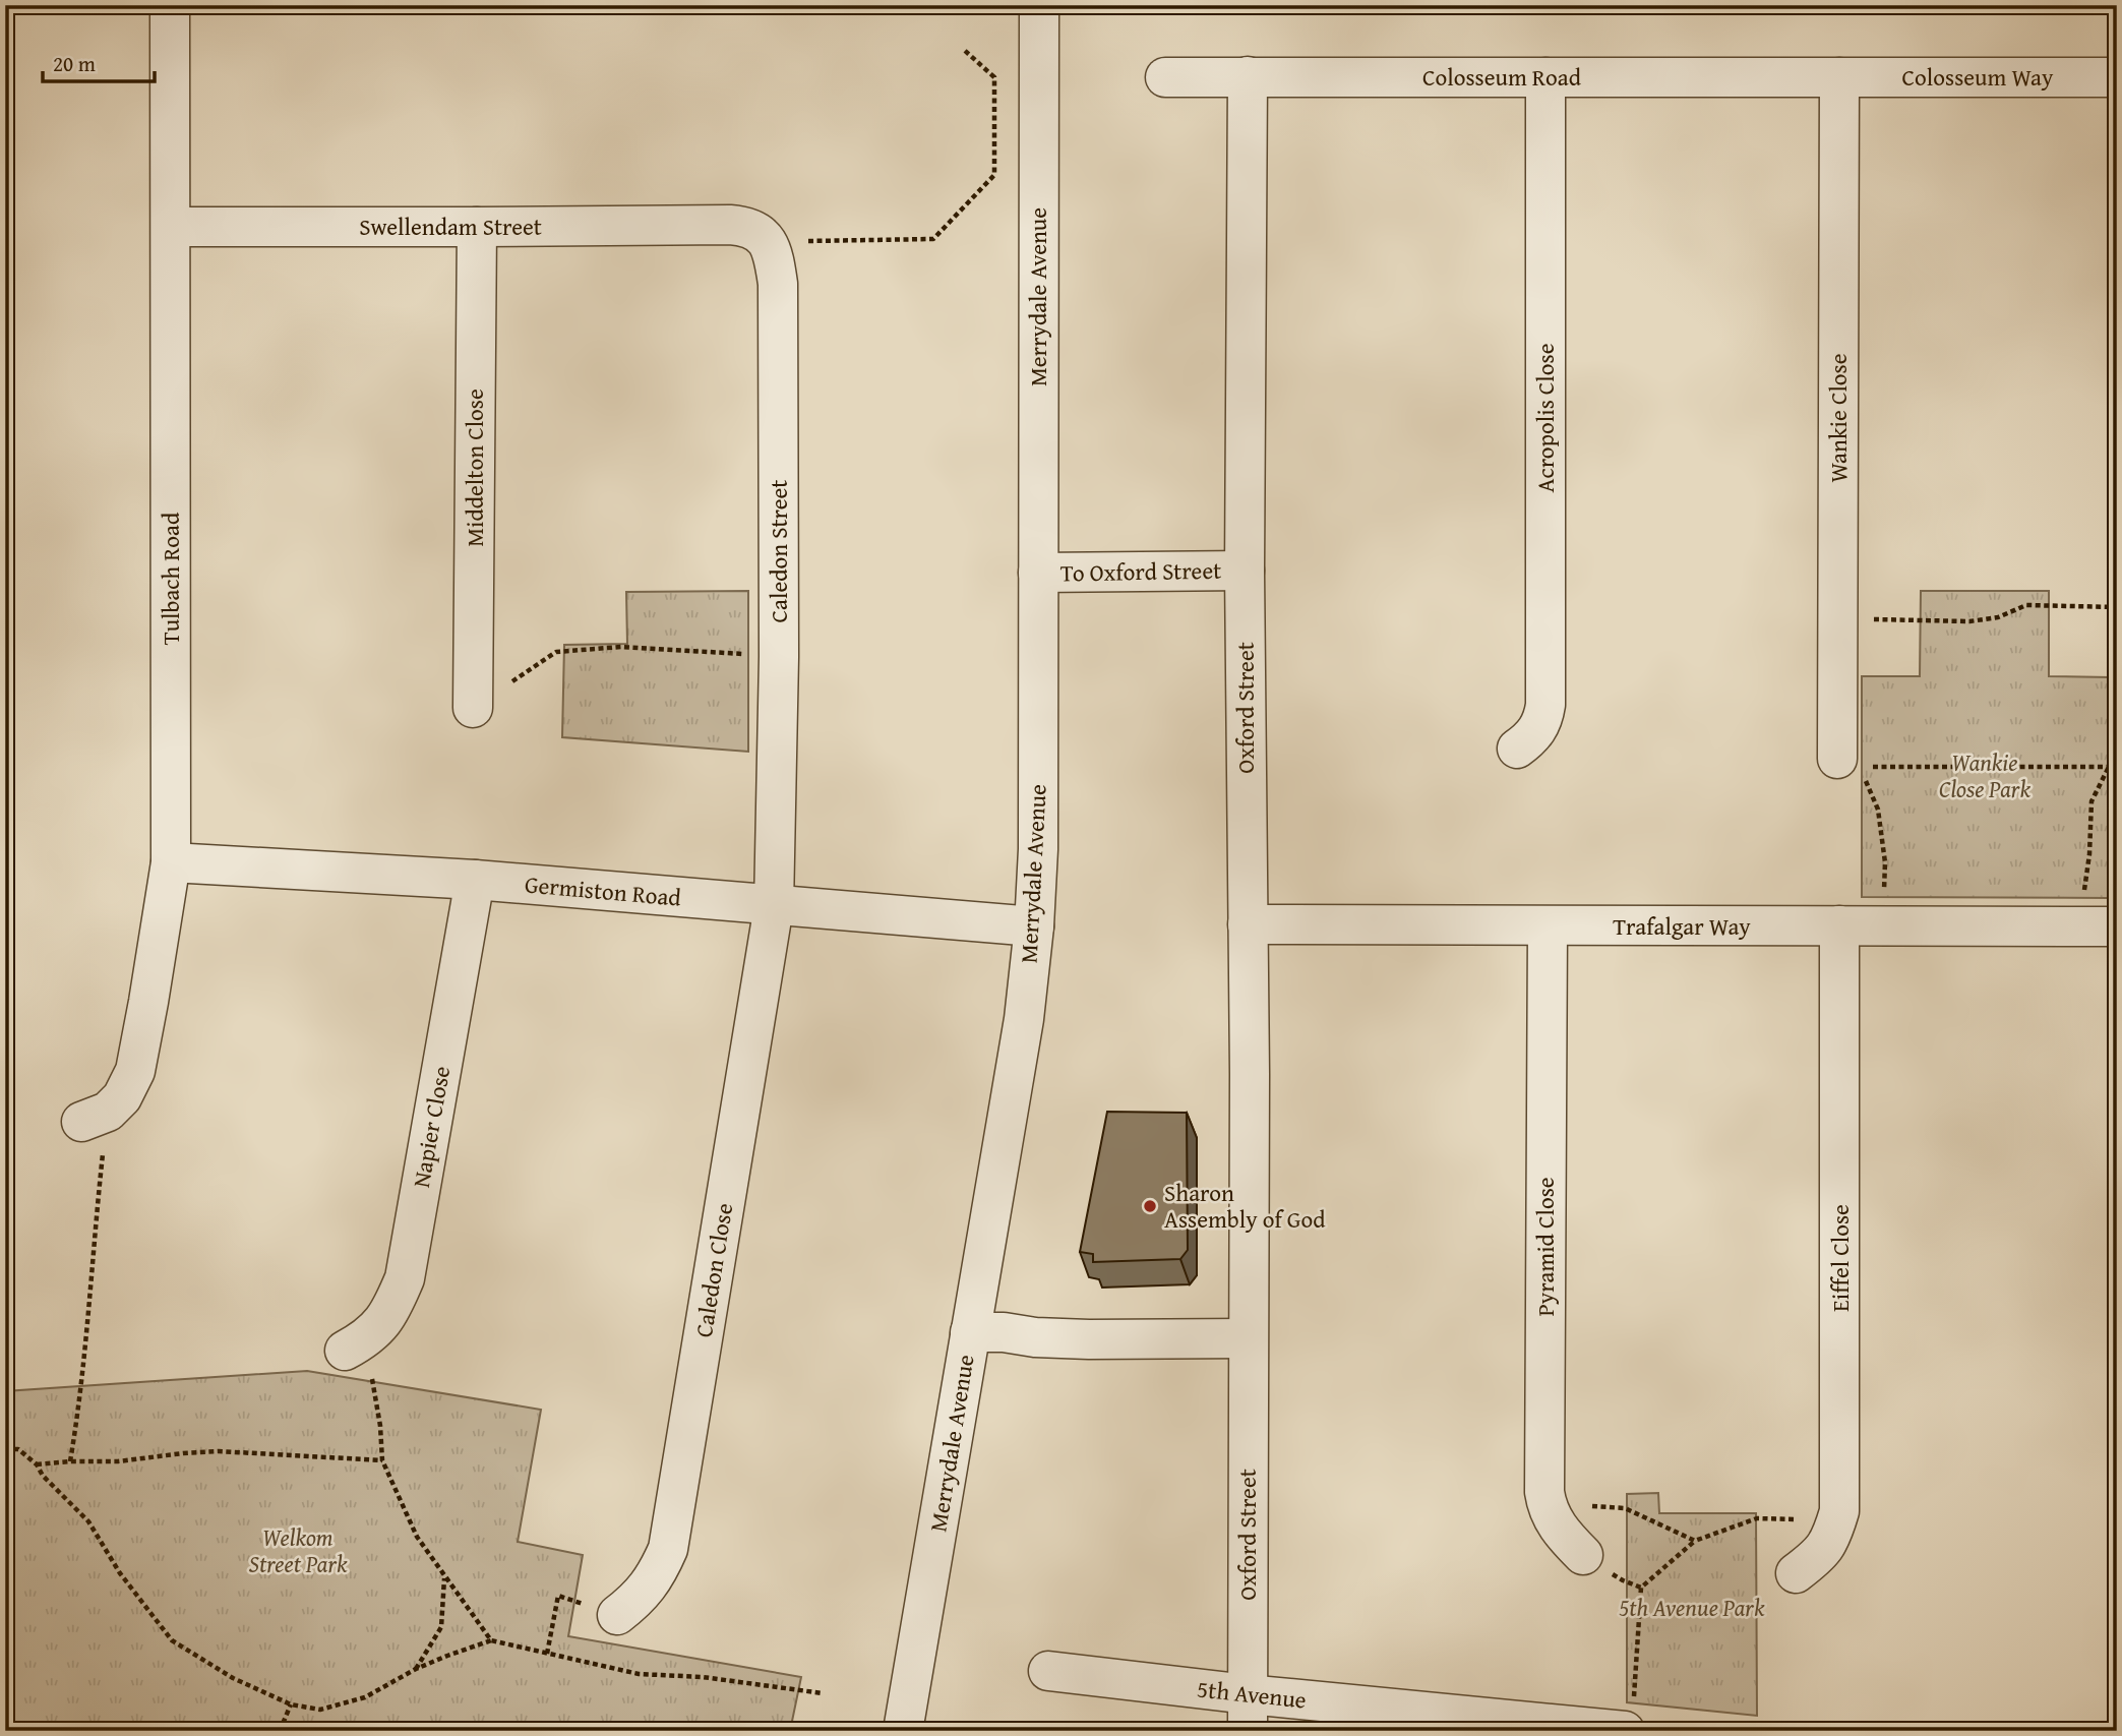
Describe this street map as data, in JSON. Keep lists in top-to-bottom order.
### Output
{
  "streets": {
    "street": [
      "Colosseum Road",
      "Colosseum Way",
      "Swellendam Street",
      "Merrydale Avenue",
      "Acropolis Close",
      "Wankie Close",
      "Middelton Close",
      "Caledon Street",
      "To Oxford Street",
      "Tulbach Road",
      "Oxford Street",
      "Germiston Road",
      "Trafalgar Way",
      "Napier Close",
      "Pyramid Close",
      "Eiffel Close",
      "Caledon Close",
      "5th Avenue"
    ]
  },
  "crossings": [
    ["Colosseum Road", "Colosseum Way"],
    ["Colosseum Road", "Acropolis Close"],
    ["Colosseum Road", "Wankie Close"],
    ["Colosseum Road", "Oxford Street"],
    ["Colosseum Way", "Wankie Close"],
    ["Swellendam Street", "Middelton Close"],
    ["Swellendam Street", "Caledon Street"],
    ["Swellendam Street", "Tulbach Road"],
    ["Merrydale Avenue", "To Oxford Street"],
    ["Merrydale Avenue", "Germiston Road"],
    ["Caledon Street", "Germiston Road"],
    ["Caledon Street", "Caledon Close"],
    ["To Oxford Street", "Oxford Street"],
    ["Tulbach Road", "Germiston Road"],
    ["Oxford Street", "Trafalgar Way"],
    ["Oxford Street", "5th Avenue"],
    ["Germiston Road", "Napier Close"],
    ["Germiston Road", "Caledon Close"],
    ["Trafalgar Way", "Pyramid Close"],
    ["Trafalgar Way", "Eiffel Close"]
  ],
  "parks": ["Wankie Close Park", "Welkom Street Park", "5th Avenue Park"],
  "places": ["Sharon Assembly of God"],
  "scale_bar": "20 m"
}
